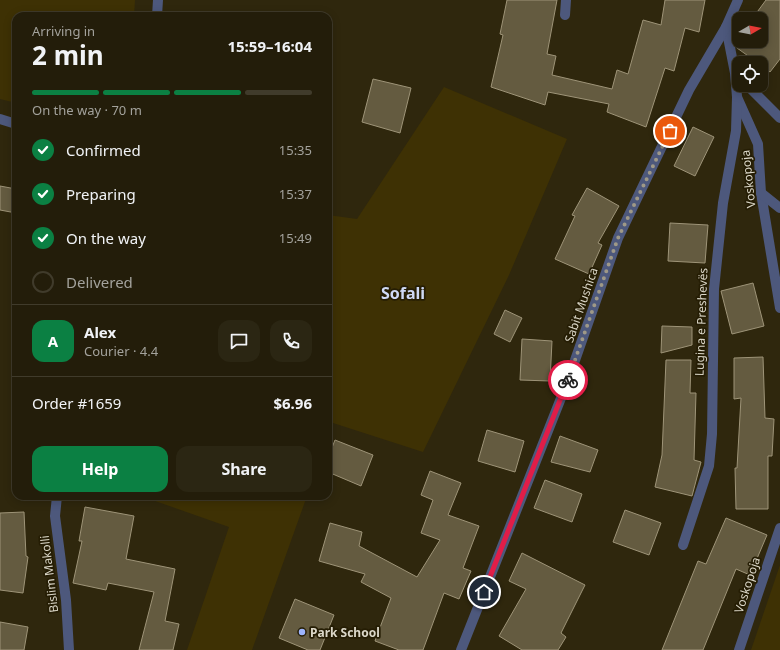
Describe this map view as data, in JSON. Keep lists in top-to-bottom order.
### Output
{
  "streets": {
    "street": [
      "Voskopoja",
      "Sabit Mushica",
      "Lugina e Preshevës",
      "Bislim Makolli"
    ]
  },
  "crossings": [
    ["Voskopoja", "Sabit Mushica"],
    ["Voskopoja", "Lugina e Preshevës"]
  ],
  "districts": ["Sofali"],
  "places": ["Park School"],
  "north": "right",
  "page": {
    "heading": ["2 min", "Arriving in", "15:59–16:04"],
    "panel": [
      "Alex",
      "Courier · 4.4",
      "Order #1659",
      "$6.96"
    ],
    "bar": "On the way · 70 m",
    "list": [
      ["Confirmed", "15:35"],
      ["Preparing", "15:37"],
      ["On the way", "15:49"],
      "Delivered"
    ],
    "round": "A",
    "buttons": ["Help", "Share"]
  }
}
